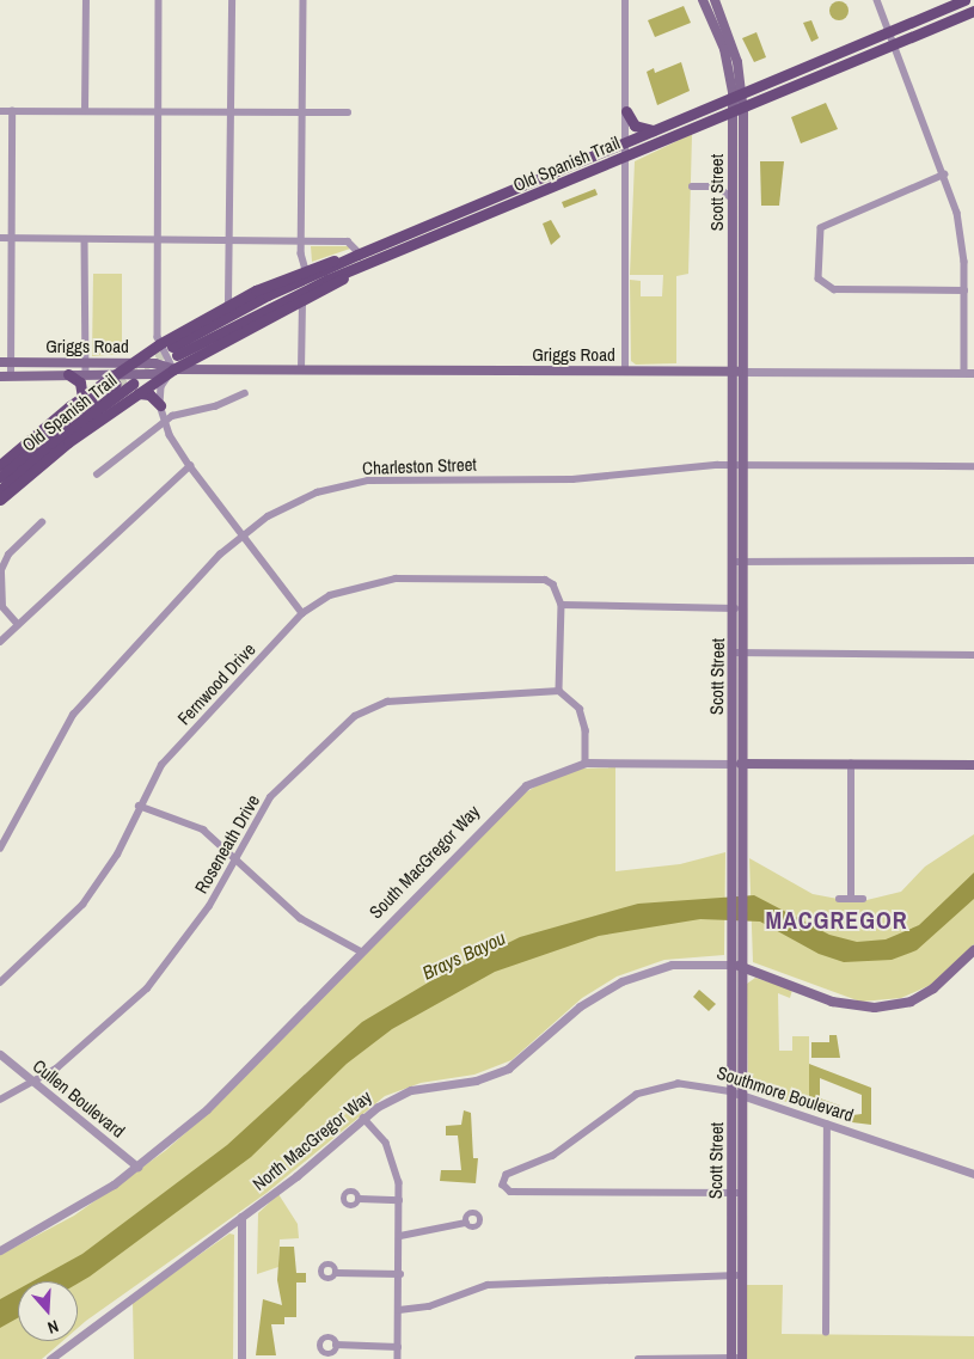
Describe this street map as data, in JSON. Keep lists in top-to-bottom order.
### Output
{
  "streets": {
    "main road": [
      "Old Spanish Trail",
      "Scott Street",
      "Griggs Road",
      "South MacGregor Way",
      "North MacGregor Way"
    ],
    "street": [
      "Charleston Street",
      "Fernwood Drive",
      "Roseneath Drive",
      "Southmore Boulevard",
      "Cullen Boulevard"
    ]
  },
  "crossings": [
    ["Old Spanish Trail", "Scott Street"],
    ["Old Spanish Trail", "Griggs Road"],
    ["Scott Street", "Griggs Road"],
    ["Scott Street", "Charleston Street"],
    ["Scott Street", "South MacGregor Way"],
    ["Scott Street", "Southmore Boulevard"],
    ["Scott Street", "North MacGregor Way"],
    ["Roseneath Drive", "Cullen Boulevard"],
    ["South MacGregor Way", "Cullen Boulevard"]
  ],
  "districts": ["MACGREGOR"],
  "water": ["Brays Bayou"],
  "north": "bottom"
}
